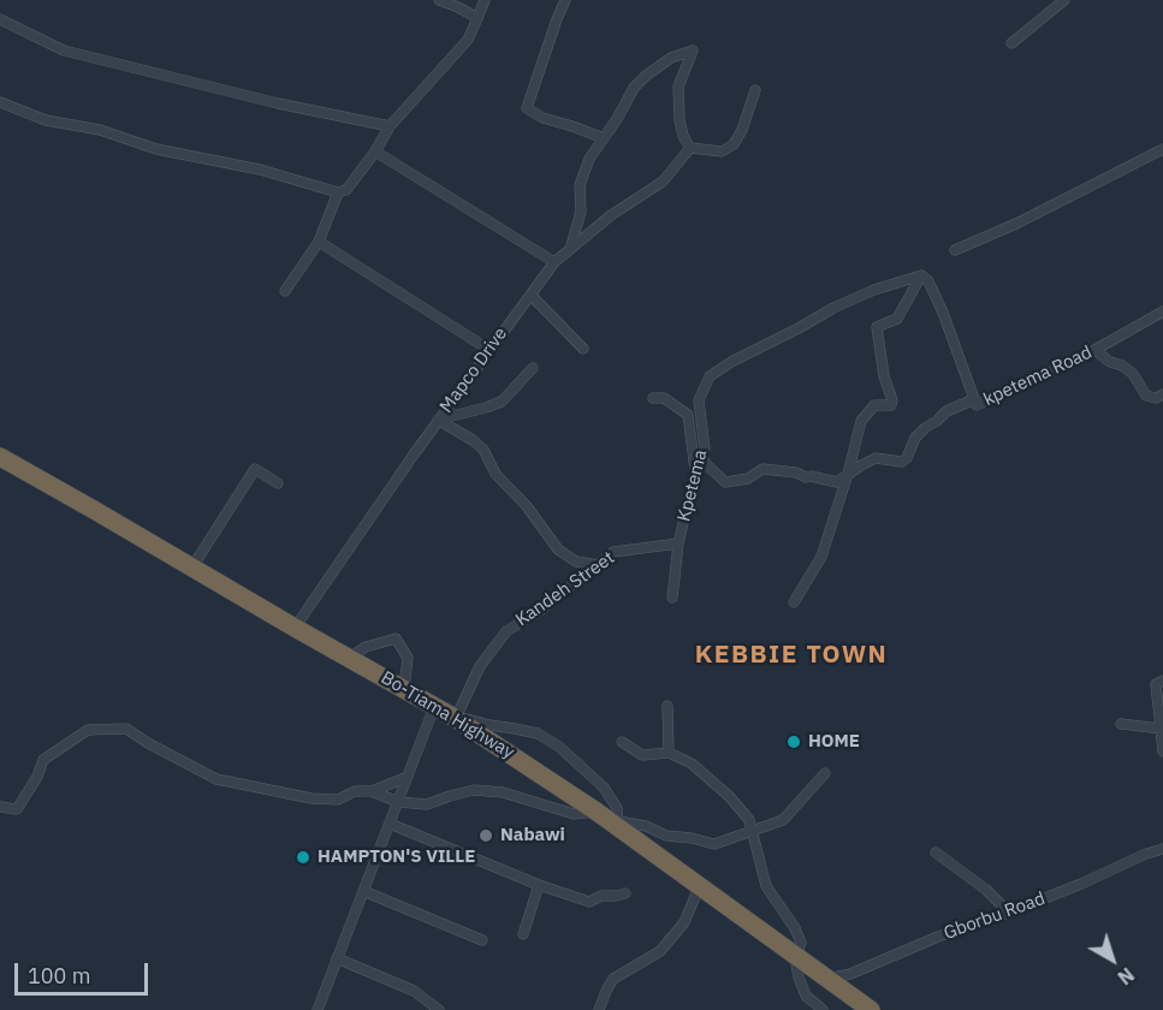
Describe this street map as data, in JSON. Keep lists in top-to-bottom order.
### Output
{
  "streets": {
    "highway": ["Bo-Tiama Highway"],
    "street": [
      "Mapco Drive",
      "kpetema Road",
      "Kpetema",
      "Kandeh Street",
      "Gborbu Road"
    ]
  },
  "crossings": [
    ["Mapco Drive", "Bo-Tiama Highway"],
    ["kpetema Road", "Kpetema"],
    ["Kpetema", "Kandeh Street"],
    ["Kandeh Street", "Bo-Tiama Highway"],
    ["Bo-Tiama Highway", "Gborbu Road"]
  ],
  "districts": ["KEBBIE TOWN"],
  "places": ["HOME", "Nabawi", "HAMPTON'S VILLE"],
  "scale_bar": "100 m",
  "north": "bottom right"
}
